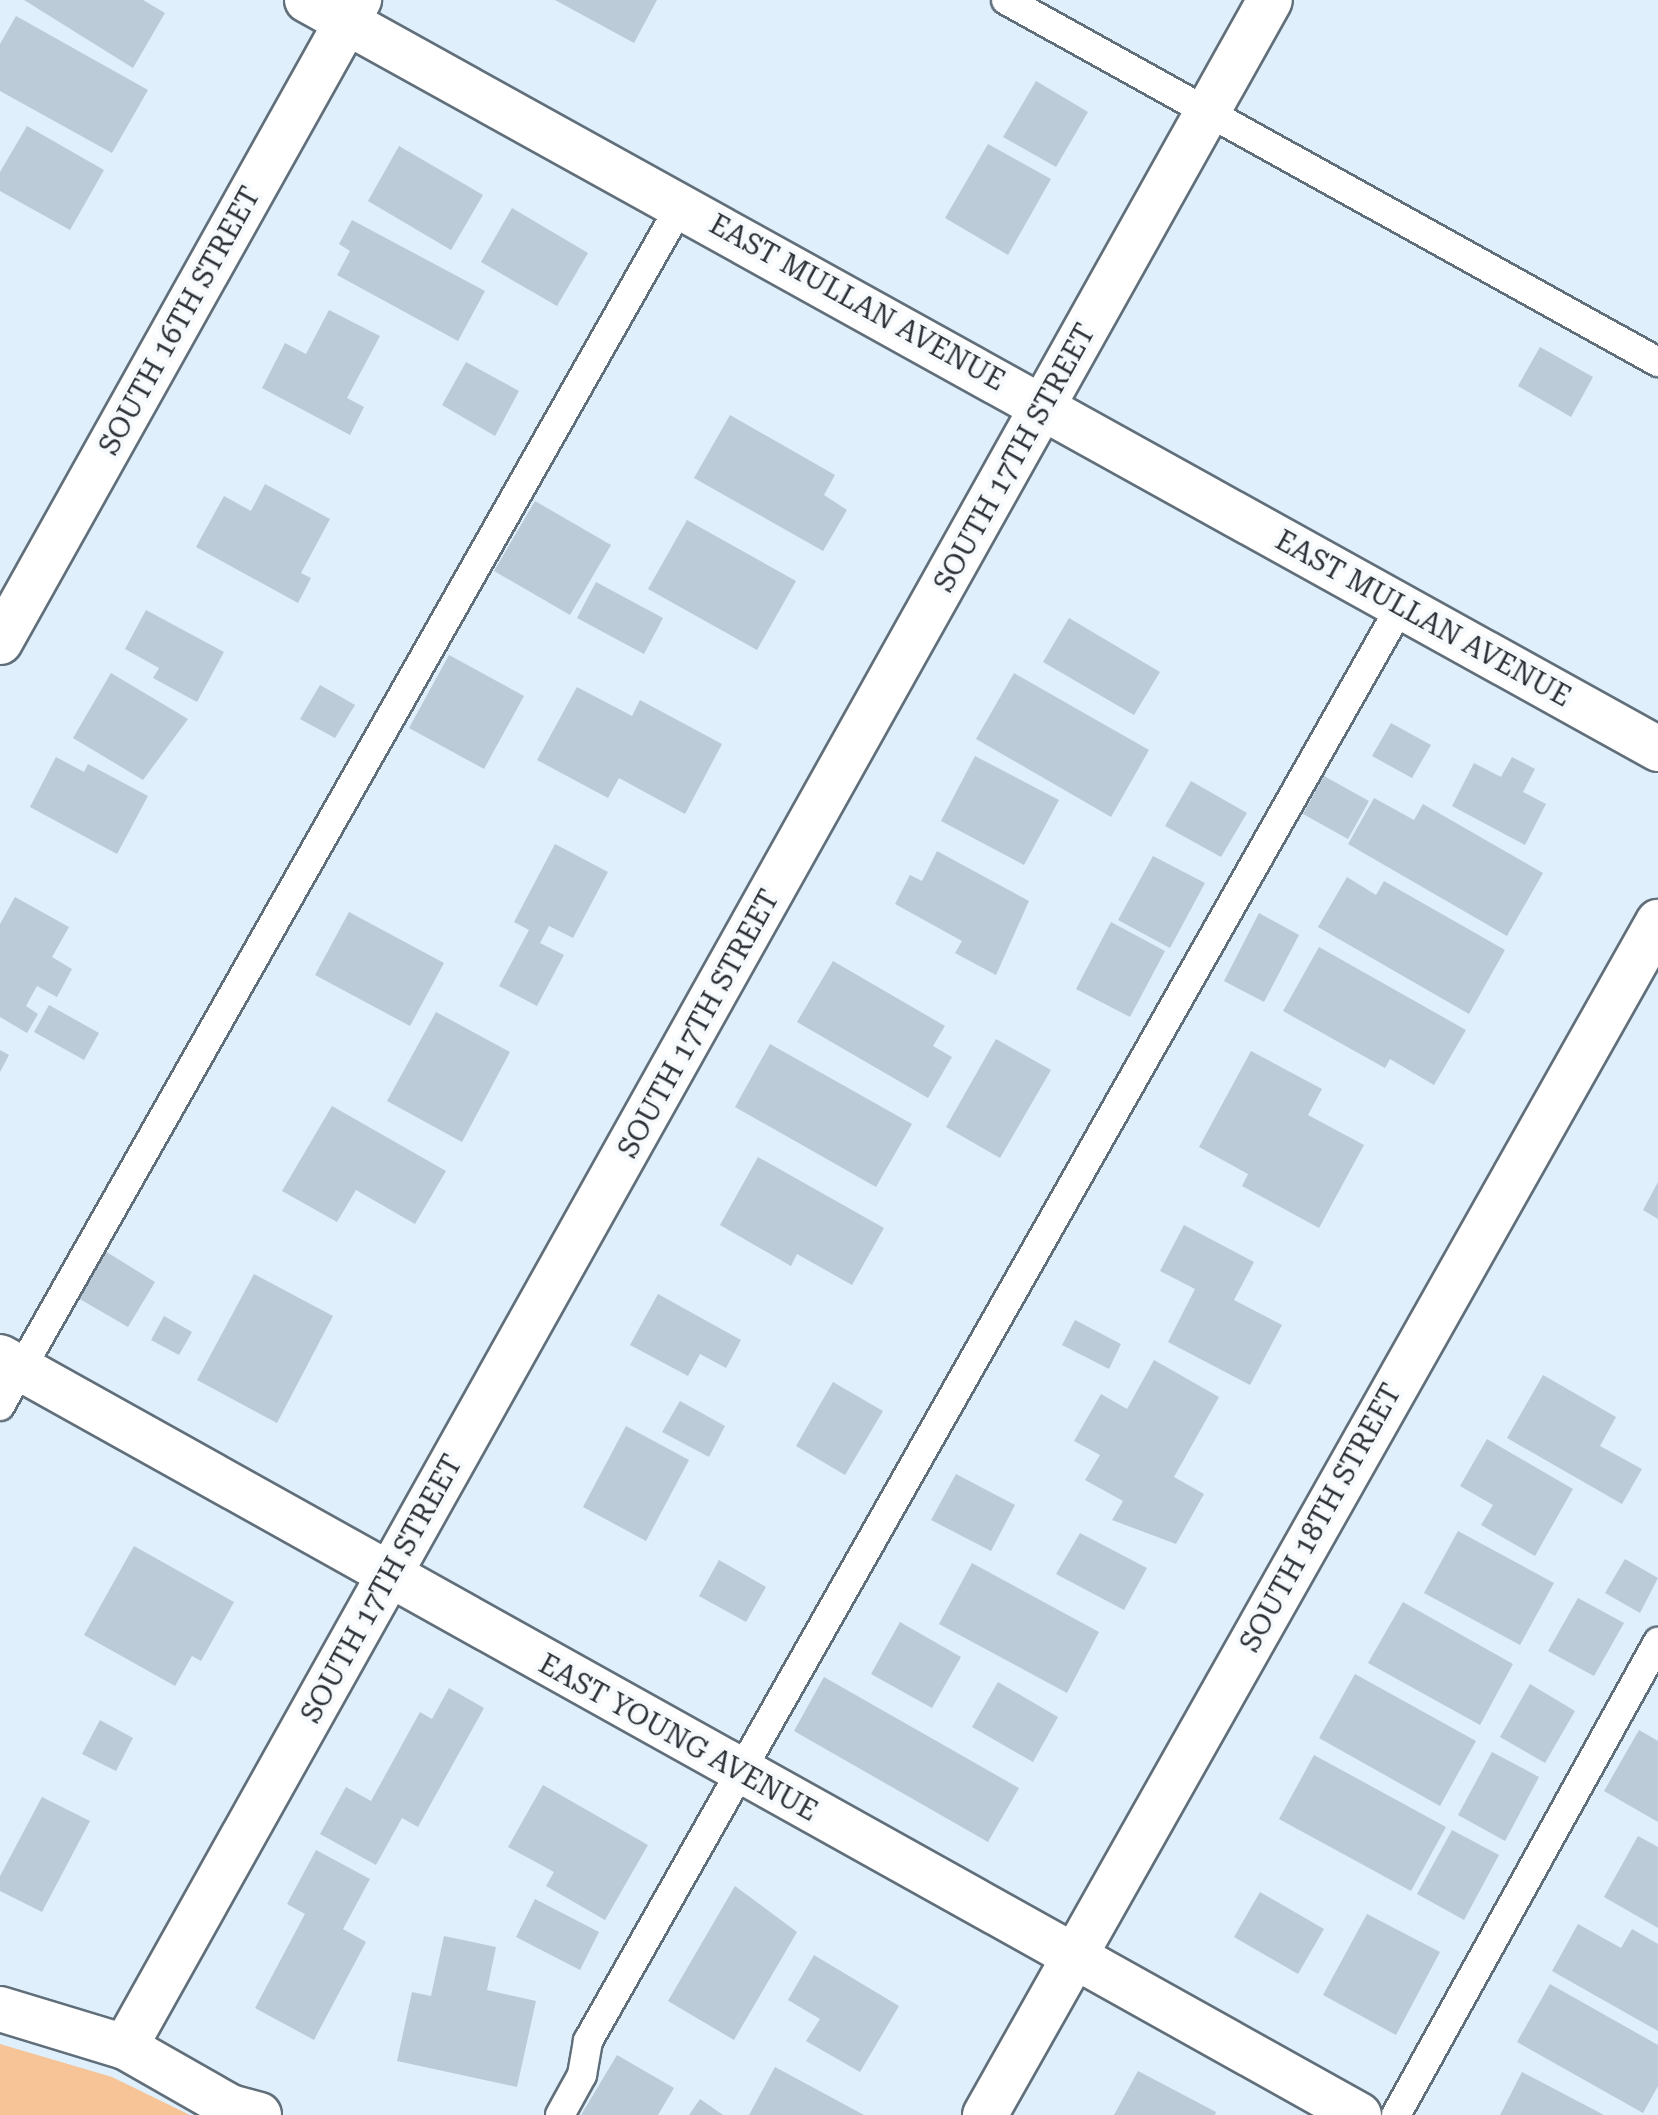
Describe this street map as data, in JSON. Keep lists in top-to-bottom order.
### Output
{
  "streets": {
    "street": [
      "EAST MULLAN AVENUE",
      "SOUTH 16TH STREET",
      "SOUTH 17TH STREET",
      "SOUTH 18TH STREET",
      "EAST YOUNG AVENUE"
    ]
  },
  "crossings": [
    ["EAST MULLAN AVENUE", "SOUTH 16TH STREET"],
    ["EAST MULLAN AVENUE", "SOUTH 17TH STREET"],
    ["SOUTH 17TH STREET", "EAST YOUNG AVENUE"],
    ["SOUTH 18TH STREET", "EAST YOUNG AVENUE"]
  ]
}
